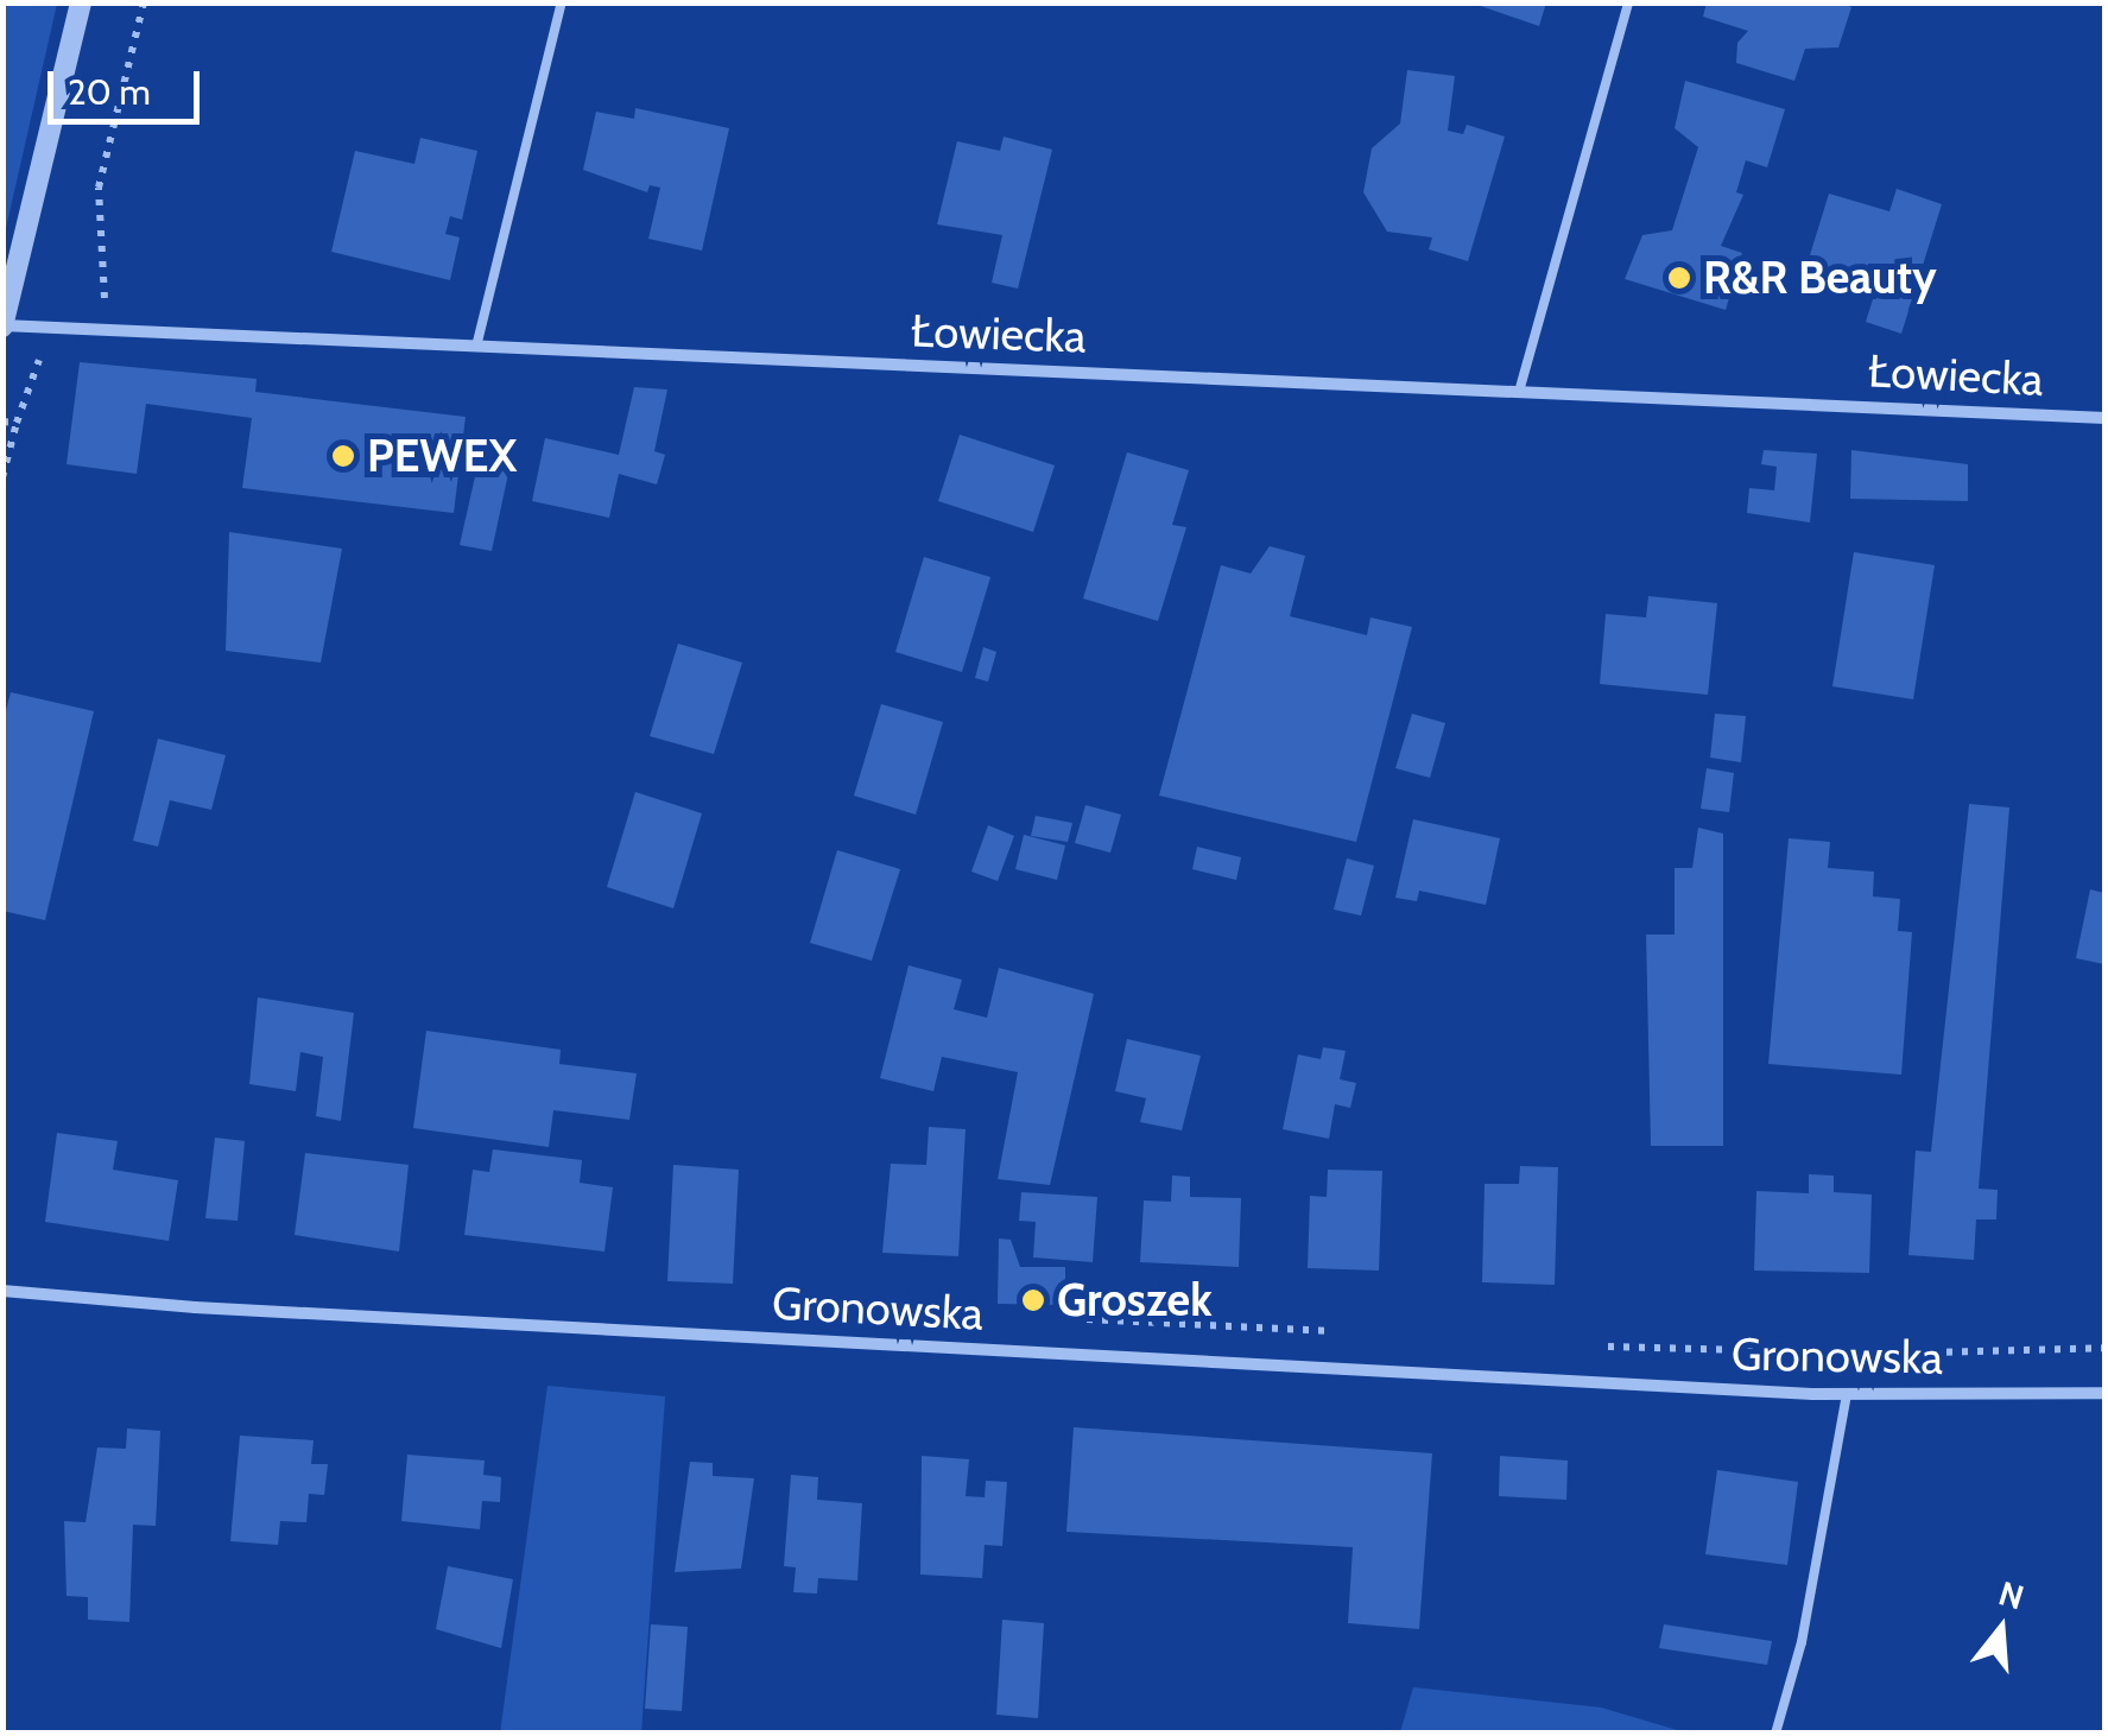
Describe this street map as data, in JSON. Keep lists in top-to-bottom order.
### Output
{
  "streets": {
    "street": ["Łowiecka", "Gronowska"]
  },
  "places": ["R&R Beauty", "PEWEX", "Groszek"],
  "scale_bar": "20 m",
  "north": "top"
}
